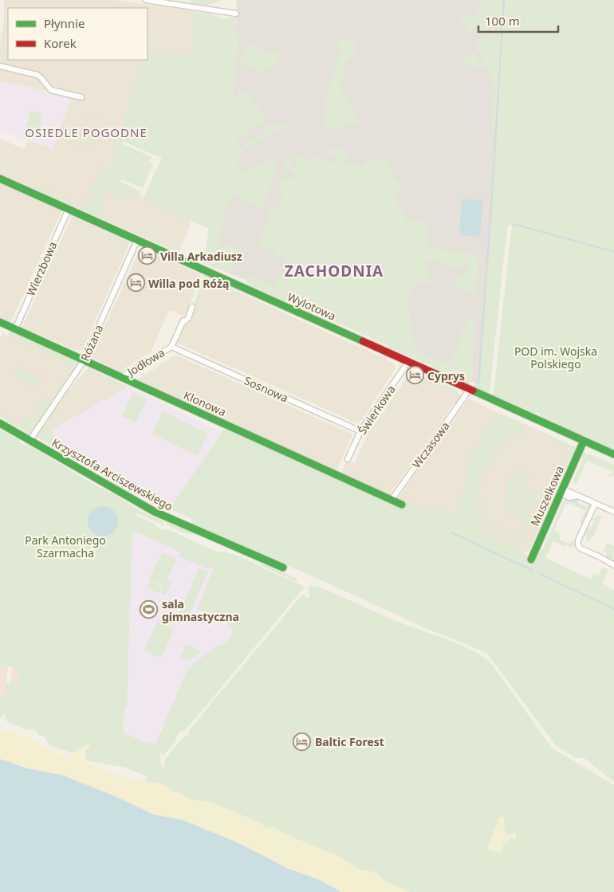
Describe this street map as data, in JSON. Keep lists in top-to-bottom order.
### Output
{
  "streets": {
    "street": [
      "Wierzbowa",
      "Wylotowa",
      "Różana",
      "Jodłowa",
      "Sosnowa",
      "Klonowa",
      "Świerkowa",
      "Wczasowa",
      "Krzysztofa Arciszewskiego",
      "Muszelkowa"
    ]
  },
  "crossings": [
    ["Wierzbowa", "Wylotowa"],
    ["Wierzbowa", "Klonowa"],
    ["Wylotowa", "Różana"],
    ["Wylotowa", "Świerkowa"],
    ["Wylotowa", "Wczasowa"],
    ["Wylotowa", "Muszelkowa"],
    ["Różana", "Klonowa"],
    ["Różana", "Krzysztofa Arciszewskiego"],
    ["Jodłowa", "Sosnowa"],
    ["Jodłowa", "Klonowa"],
    ["Sosnowa", "Świerkowa"],
    ["Klonowa", "Wczasowa"]
  ],
  "districts": ["OSIEDLE POGODNE", "ZACHODNIA"],
  "parks": ["POD im. Wojska Polskiego", "Park Antoniego Szarmacha"],
  "places": {
    "hotel": [
      "Villa Arkadiusz",
      "Willa pod Różą",
      "Cyprys",
      "Baltic Forest"
    ],
    "sports": ["sala gimnastyczna"]
  },
  "legend": ["Płynnie", "Korek"],
  "scale_bar": "100 m"
}
